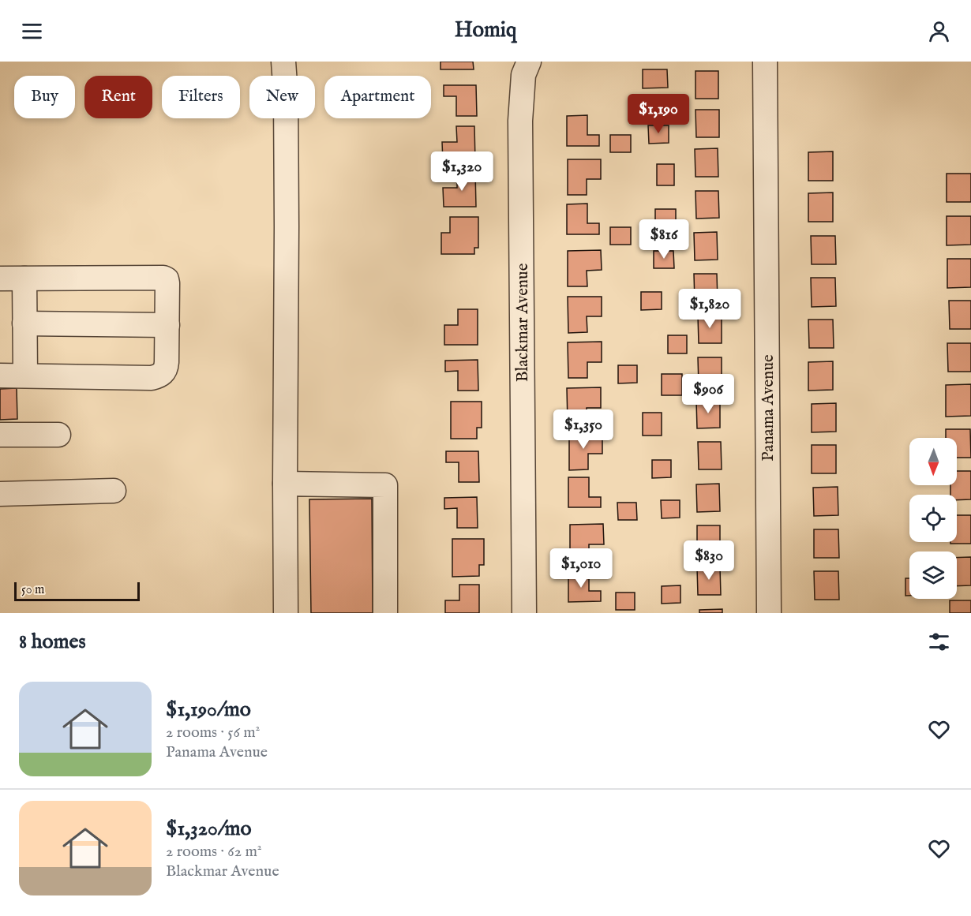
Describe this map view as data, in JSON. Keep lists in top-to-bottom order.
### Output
{
  "streets": {
    "street": ["Blackmar Avenue", "Panama Avenue"]
  },
  "scale_bar": "50 m",
  "north": "bottom",
  "page": {
    "header": "Homiq",
    "chip": [
      "Buy",
      "Rent",
      "Filters",
      "New",
      "Apartment"
    ],
    "price": [
      "$1,190",
      "$1,320",
      "$816",
      "$1,820",
      "$906",
      "$1,350",
      "$830",
      "$1,010"
    ],
    "scale": "50 m",
    "heading": "8 homes",
    "list": [
      {
        "name": "$1,190/mo",
        "note": "2 rooms · 56 m² · Panama Avenue"
      },
      {
        "name": "$1,320/mo",
        "note": "2 rooms · 62 m² · Blackmar Avenue"
      }
    ]
  }
}
